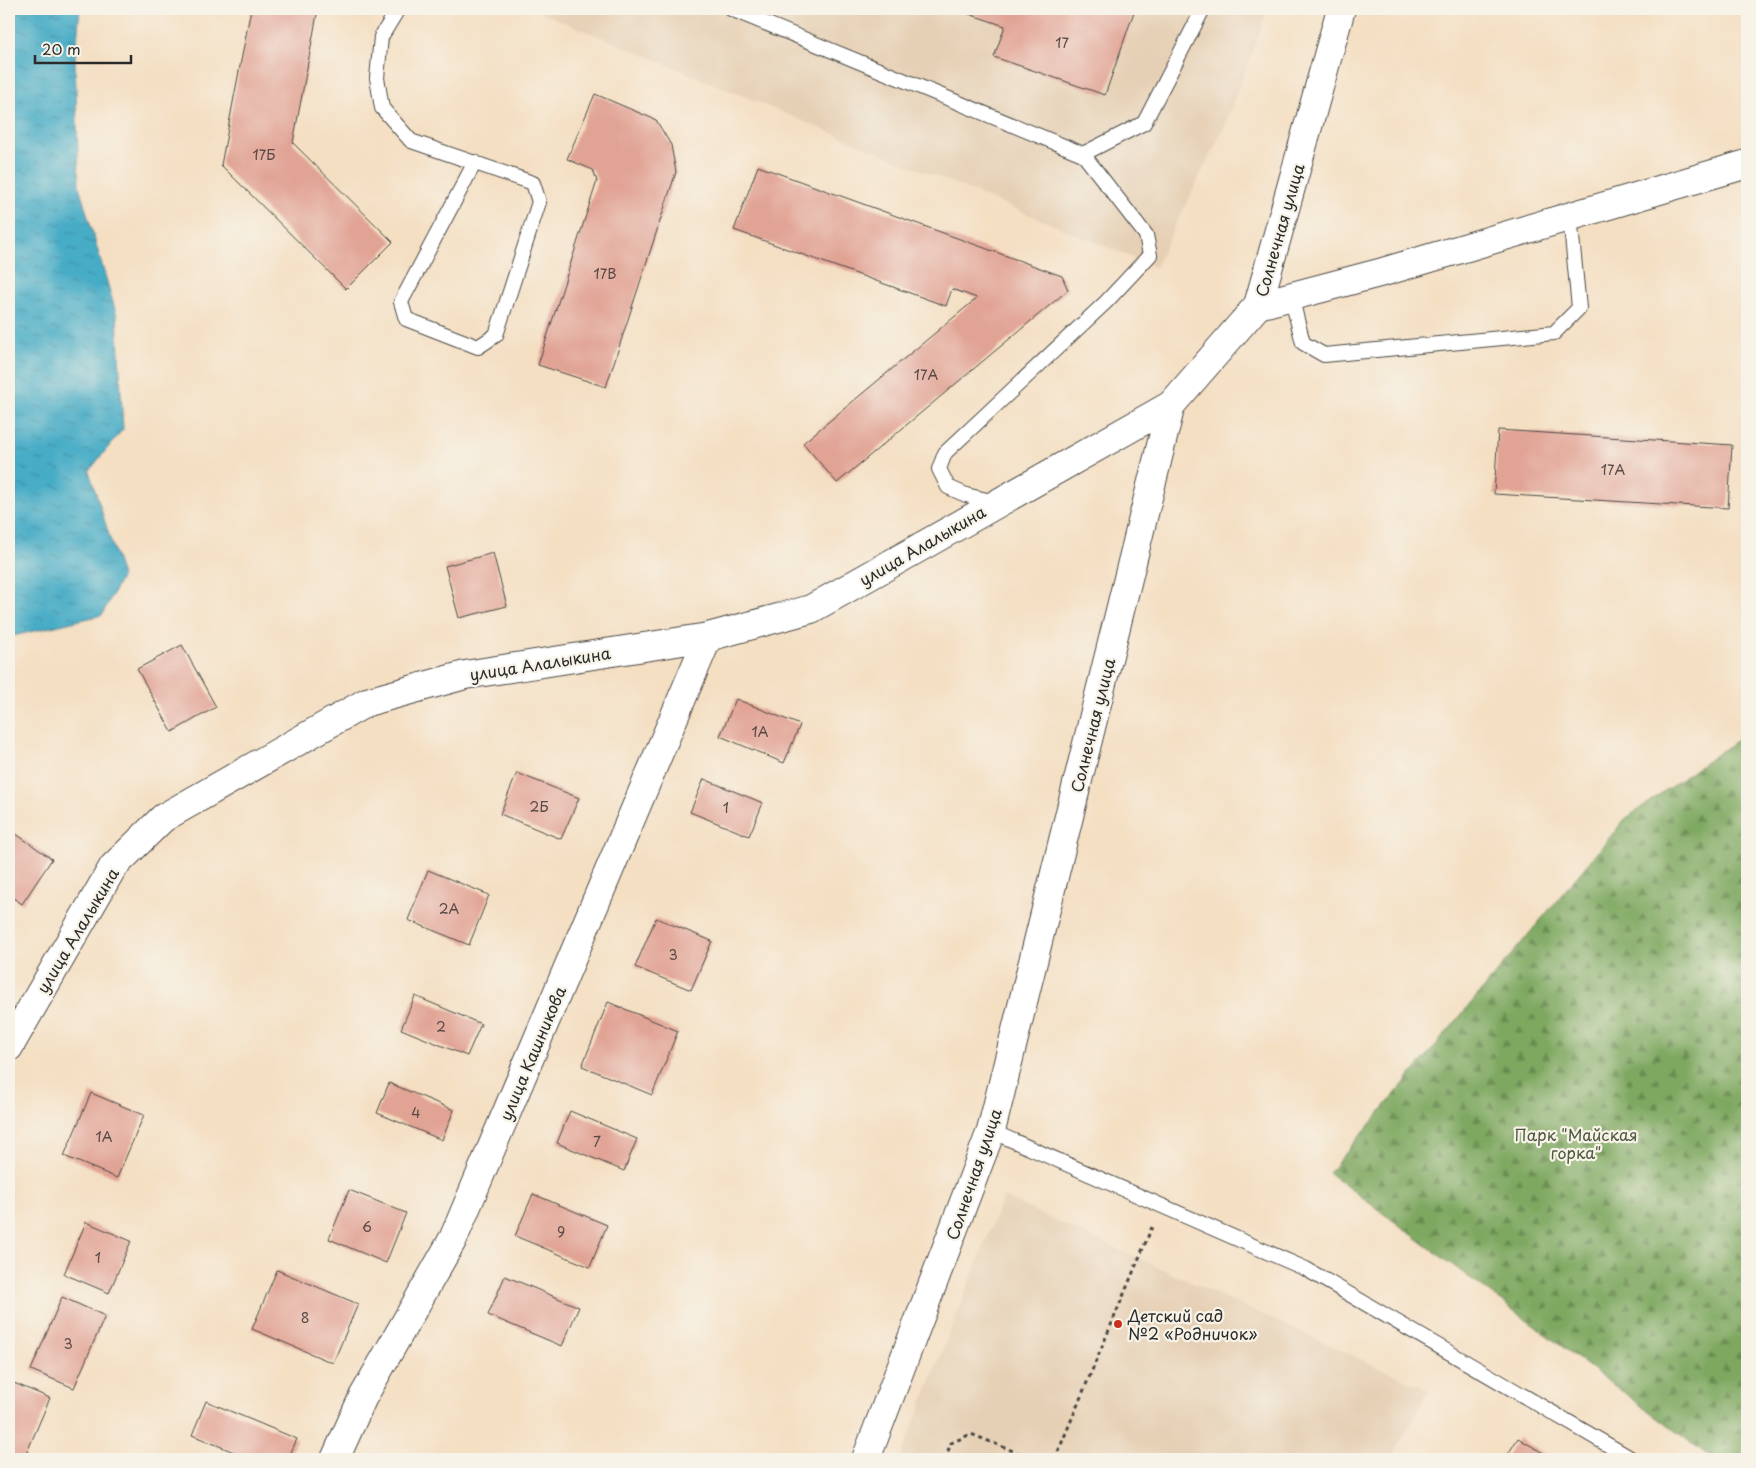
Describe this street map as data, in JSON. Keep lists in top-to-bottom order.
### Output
{
  "streets": {
    "street": ["Солнечная улица", "улица Алалыкина", "улица Кашникова"]
  },
  "crossings": [
    ["Солнечная улица", "улица Алалыкина"],
    ["улица Алалыкина", "улица Кашникова"]
  ],
  "parks": ["Парк \"Майская горка\""],
  "places": ["Детский сад №2 «Родничок»"],
  "house_numbers": [
    "17",
    "17Б",
    "17В",
    "17А",
    "17А",
    "1А",
    "2Б",
    "1",
    "2А",
    "3",
    "2",
    "4",
    "1А",
    "7",
    "6",
    "9",
    "1",
    "8",
    "3"
  ],
  "scale_bar": "20 m"
}
